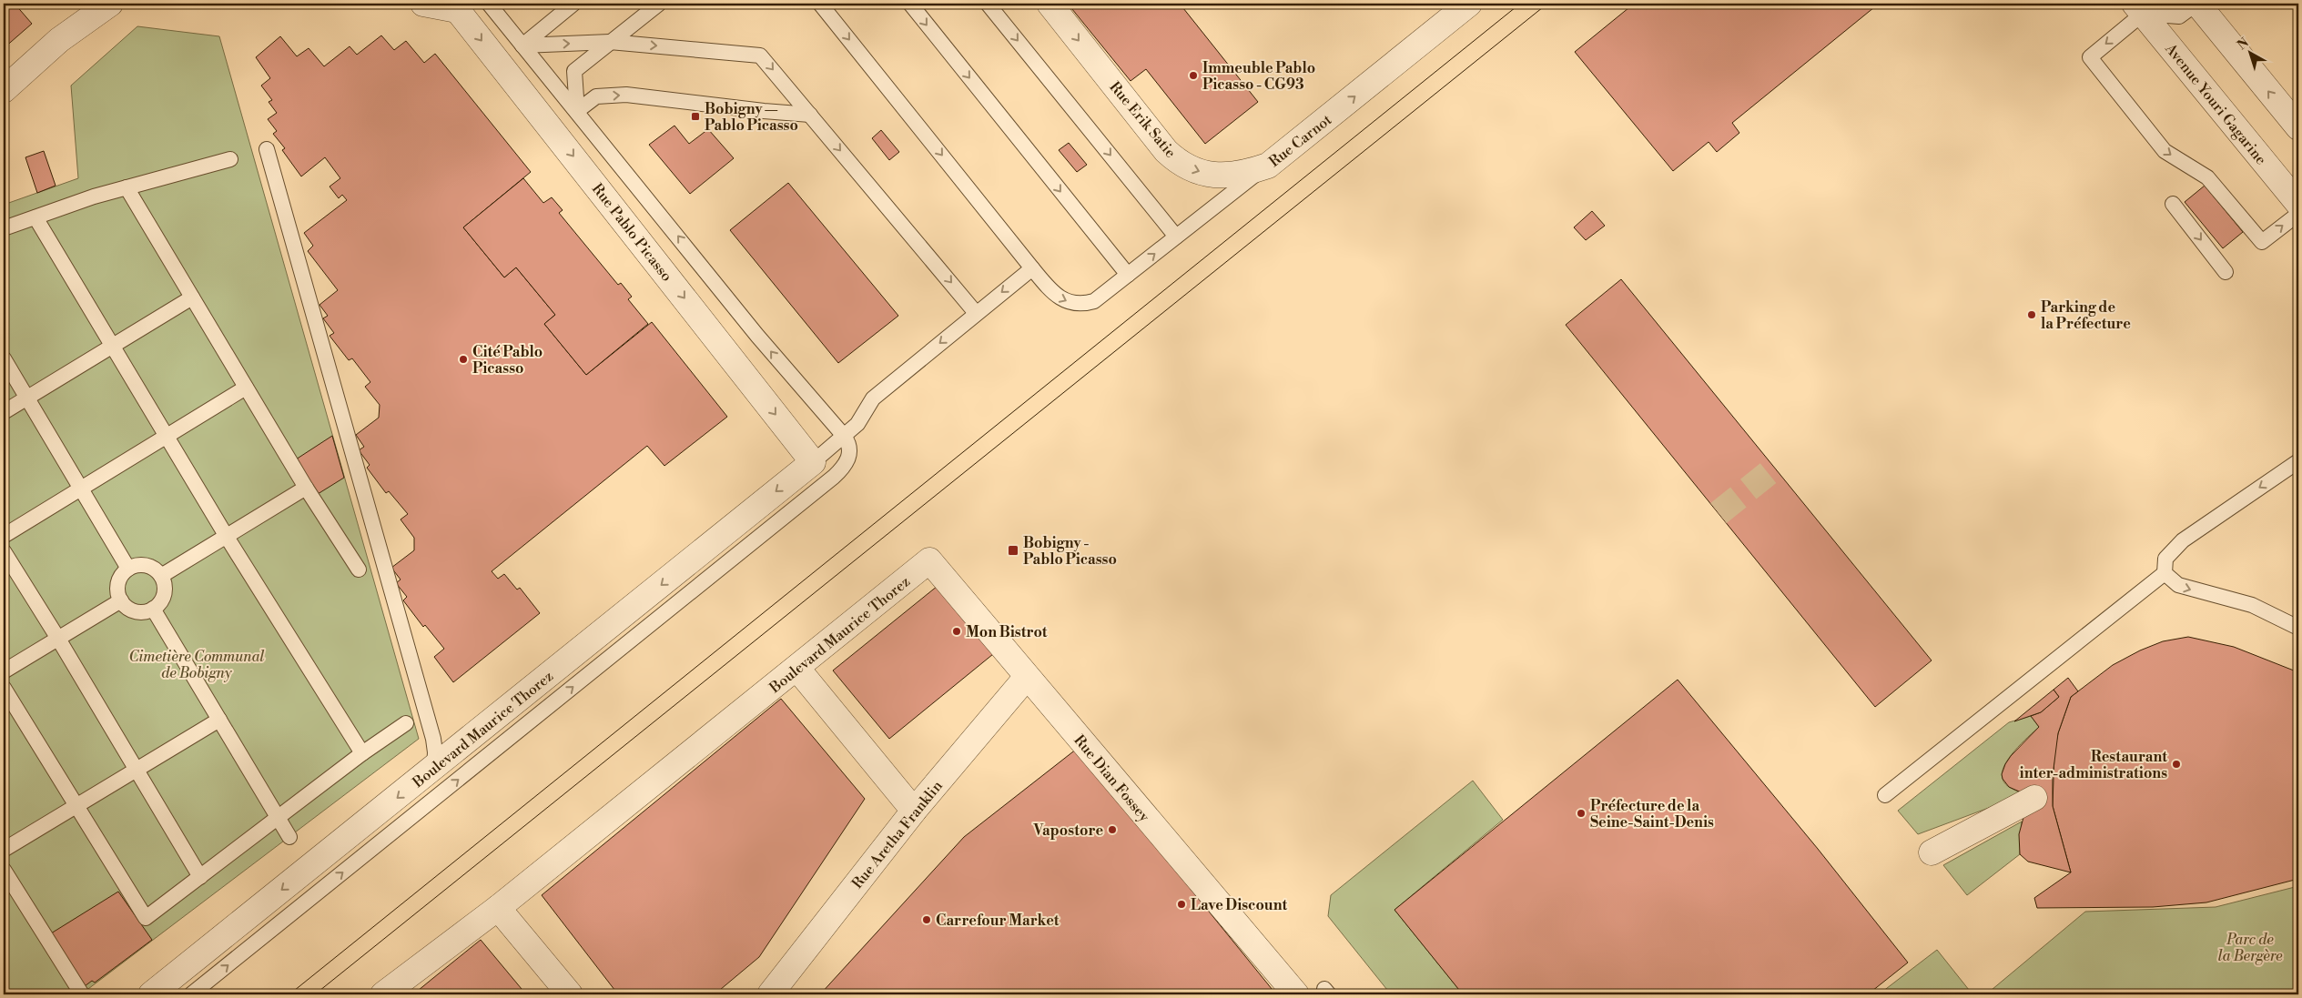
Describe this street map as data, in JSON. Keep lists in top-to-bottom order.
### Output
{
  "streets": {
    "street": [
      "Avenue Youri Gagarine",
      "Rue Erik Satie",
      "Rue Carnot",
      "Rue Pablo Picasso",
      "Boulevard Maurice Thorez",
      "Rue Dian Fossey",
      "Rue Aretha Franklin"
    ]
  },
  "crossings": [
    ["Rue Erik Satie", "Rue Carnot"],
    ["Rue Pablo Picasso", "Boulevard Maurice Thorez"],
    ["Boulevard Maurice Thorez", "Rue Dian Fossey"],
    ["Rue Dian Fossey", "Rue Aretha Franklin"]
  ],
  "one_way": ["Rue Erik Satie", "Rue Pablo Picasso"],
  "parks": ["Cimetière Communal de Bobigny", "Parc de la Bergère"],
  "places": {
    "other": [
      "Immeuble Pablo Picasso - CG93",
      "Parking de la Préfecture",
      "Cité Pablo Picasso",
      "Mon Bistrot",
      "Restaurant inter-administrations",
      "Préfecture de la Seine-Saint-Denis",
      "Vapostore",
      "Lave Discount",
      "Carrefour Market"
    ],
    "transit": ["Bobigny — Pablo Picasso", "Bobigny - Pablo Picasso"]
  },
  "north": "top left"
}
